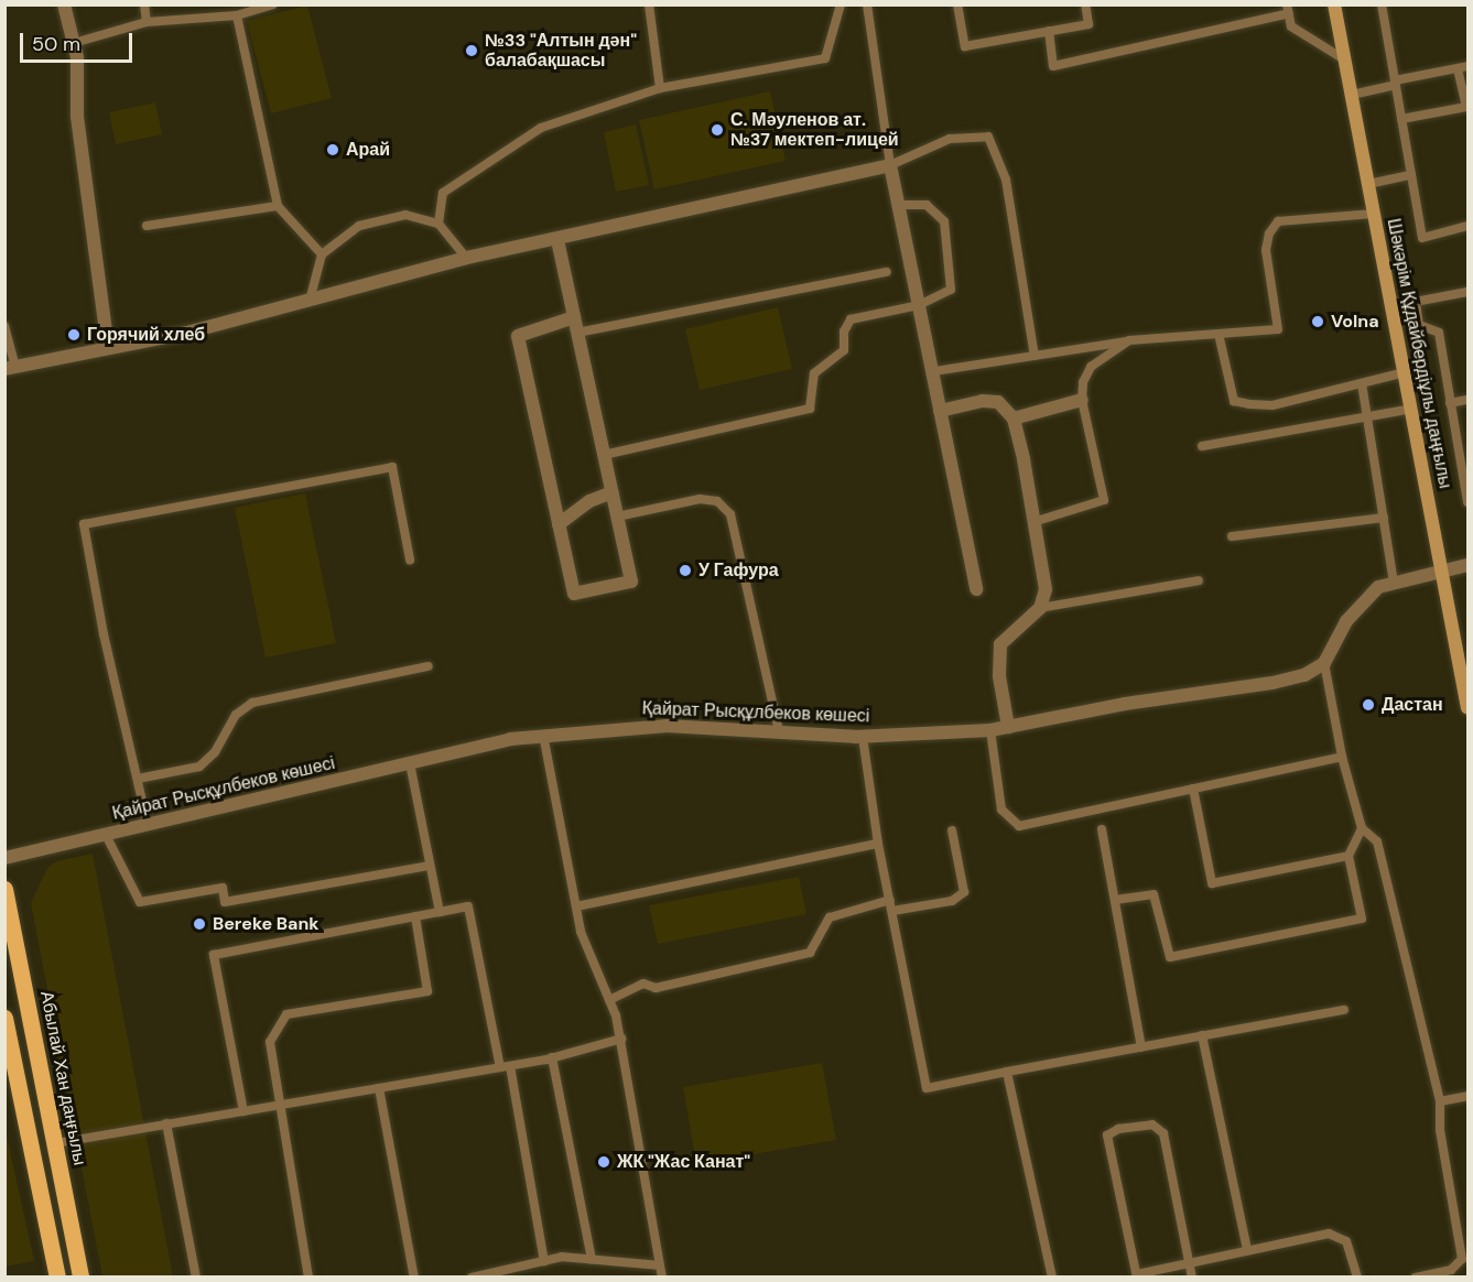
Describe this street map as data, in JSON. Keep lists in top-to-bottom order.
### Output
{
  "streets": {
    "main road": ["Шәкәрім Құдайбердіұлы даңғылы", "Абылай Хан даңғылы"],
    "street": ["Қайрат Рысқұлбеков көшесі"]
  },
  "places": [
    "№33 \"Алтын дән\" балабақшасы",
    "С. Мәуленов ат. №37 мектеп-лицей",
    "Арай",
    "Volna",
    "Горячий хлеб",
    "У Гафура",
    "Дастан",
    "Bereke Bank",
    "ЖК \"Жас Канат\""
  ],
  "scale_bar": "50 m"
}
